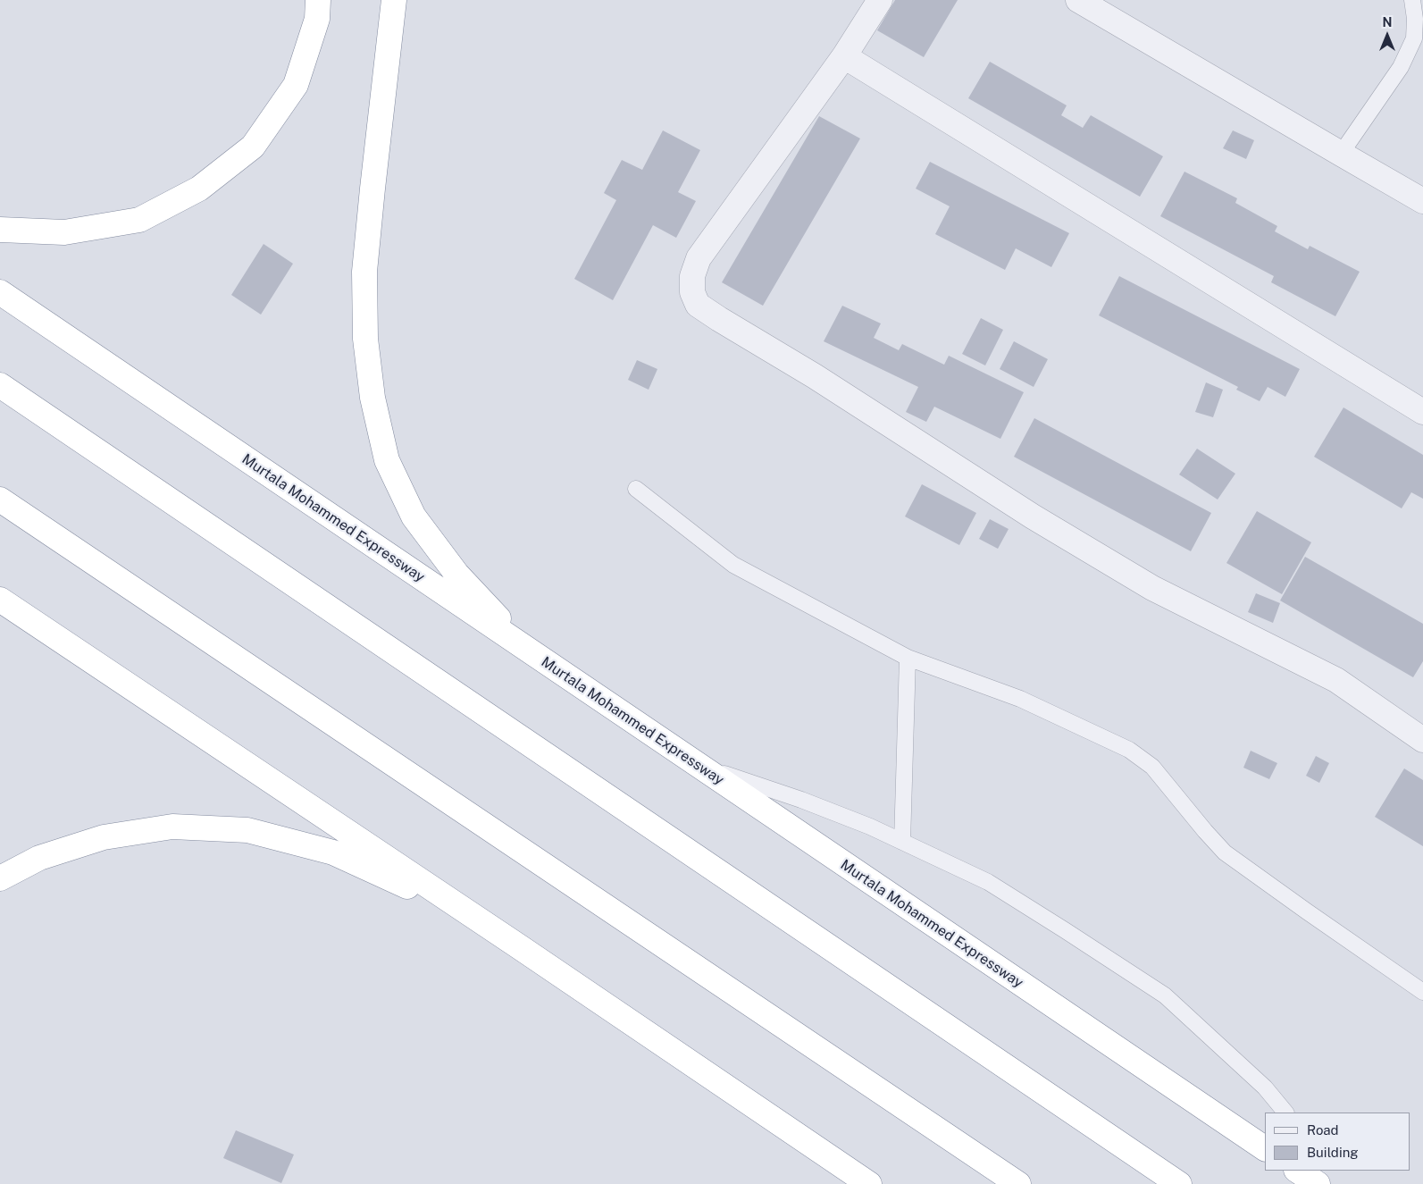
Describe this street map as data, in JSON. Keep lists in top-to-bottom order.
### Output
{
  "streets": {
    "highway": ["Murtala Mohammed Expressway"]
  },
  "legend": ["Road", "Building"],
  "north": "top"
}
